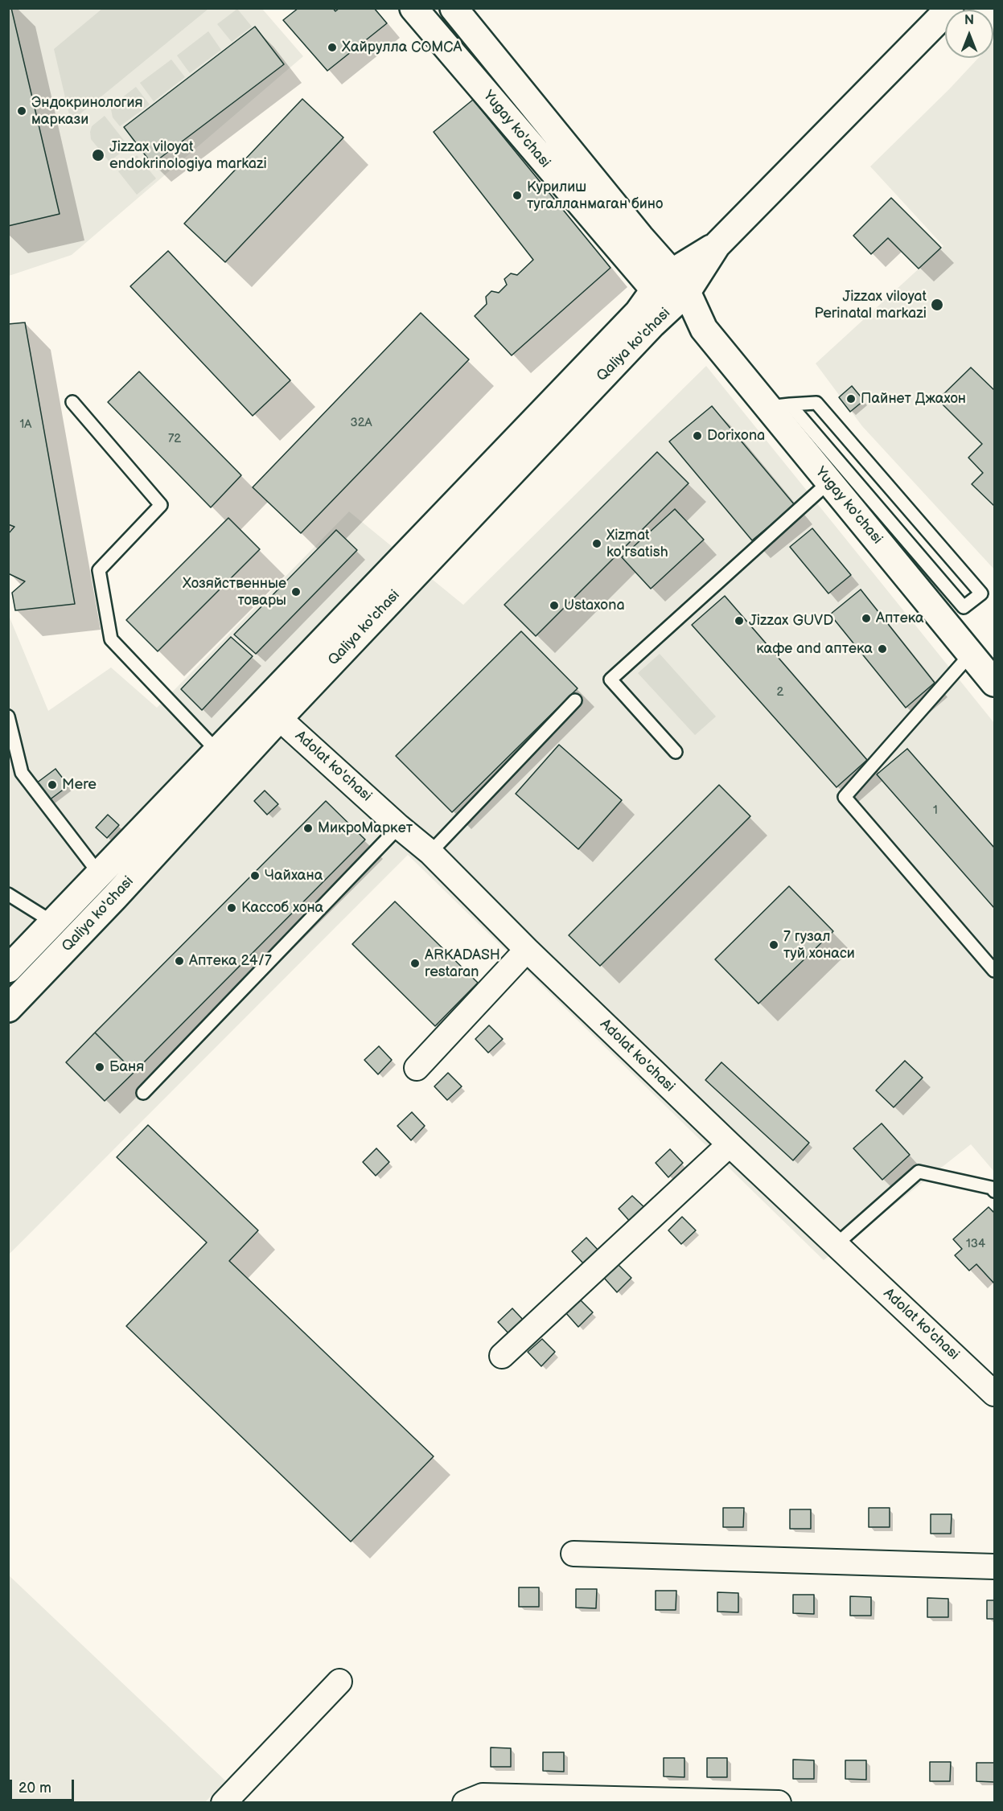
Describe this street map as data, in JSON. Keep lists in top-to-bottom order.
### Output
{
  "streets": {
    "main road": ["Yugay ko'chasi", "Qaliya ko'chasi"],
    "street": ["Adolat ko'chasi"]
  },
  "crossings": [
    ["Yugay ko'chasi", "Qaliya ko'chasi"],
    ["Qaliya ko'chasi", "Adolat ko'chasi"]
  ],
  "places": [
    "Хайрулла СОМСА",
    "Эндокринология маркази",
    "Jizzax viloyat endokrinologiya markazi",
    "Курилиш тугалланмаган бино",
    "Jizzax viloyat Perinatal markazi",
    "Пайнет Джахон",
    "Dorixona",
    "Xizmat ko'rsatish",
    "Хозяйственные товары",
    "Ustaxona",
    "Аптека",
    "Jizzax GUVD",
    "кафе and аптека",
    "Mere",
    "МикроМаркет",
    "Чайхана",
    "Кассоб хона",
    "7 гузал туй хонаси",
    "Аптека 24/7",
    "ARKADASH restaran",
    "Баня"
  ],
  "house_numbers": [
    "32А",
    "1А",
    "72",
    "2",
    "1",
    "134"
  ],
  "scale_bar": "20 m",
  "north": "top"
}
